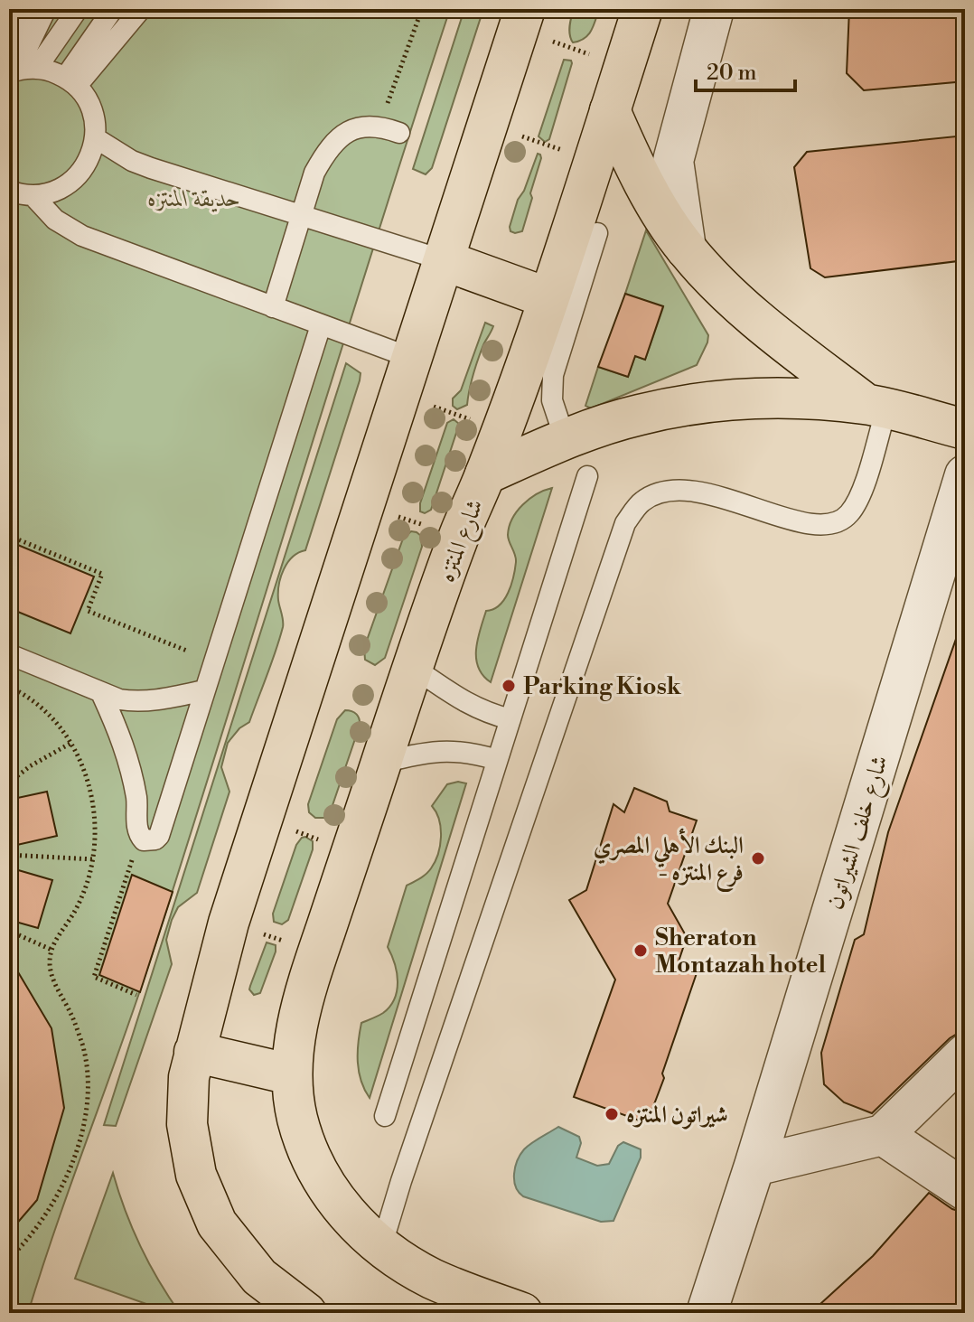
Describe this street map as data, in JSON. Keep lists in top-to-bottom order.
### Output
{
  "streets": {
    "main road": ["شارع المنتزه"],
    "street": ["شارع خلف الشيراتون"]
  },
  "parks": ["حديقة المنتزه"],
  "places": [
    "Parking Kiosk",
    "البنك الأهلي المصري - فرع المنتزه",
    "Sheraton Montazah hotel",
    "شيراتون المنتزه"
  ],
  "scale_bar": "20 m"
}
